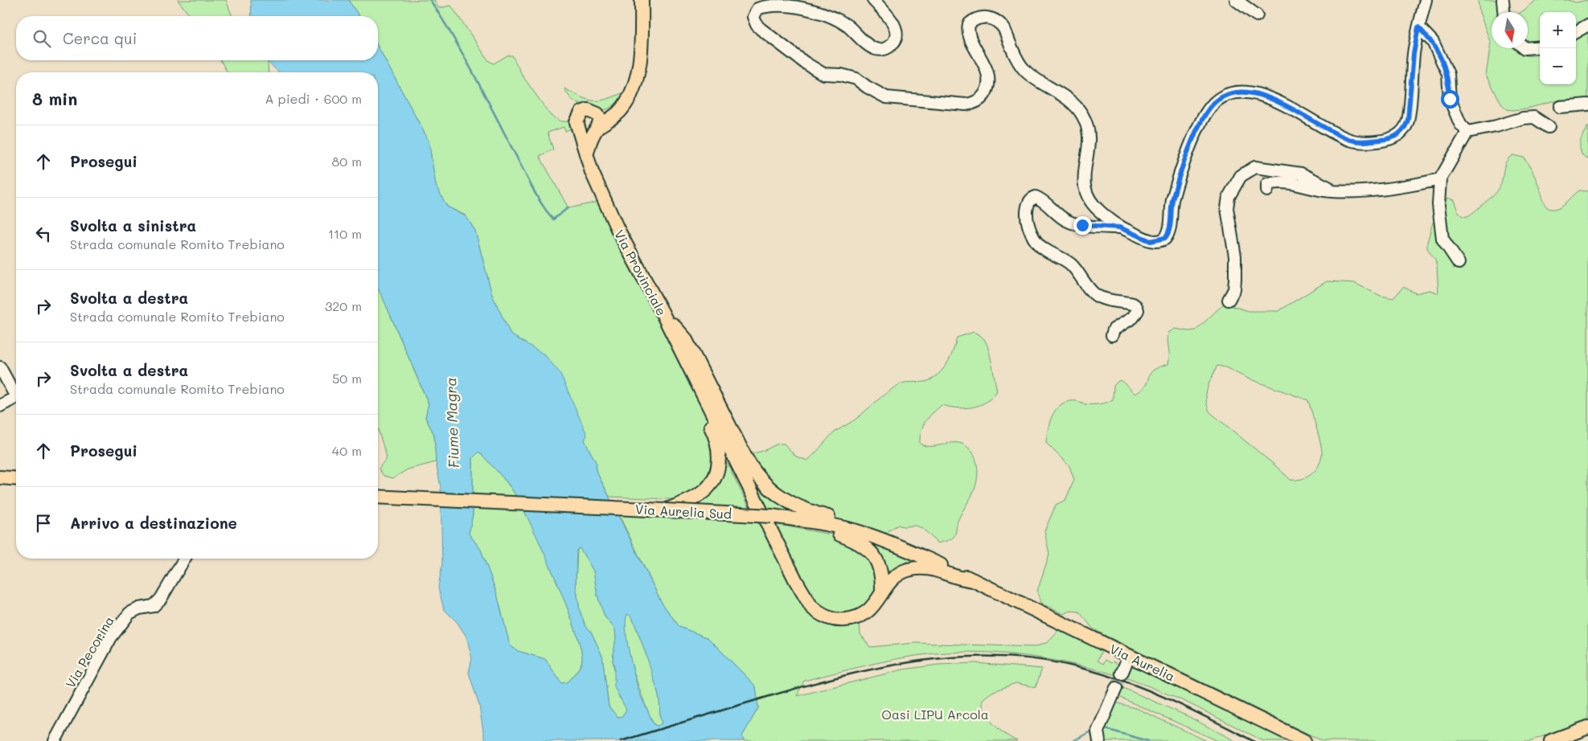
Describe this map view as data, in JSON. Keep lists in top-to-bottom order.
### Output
{
  "streets": {
    "main road": ["Via Provinciale", "Via Aurelia Sud", "Via Aurelia"],
    "street": ["Via Pecorina"]
  },
  "crossings": [
    ["Via Aurelia Sud", "Via Aurelia"]
  ],
  "water": ["Fiume Magra"],
  "parks": ["Oasi LIPU Arcola"],
  "north": "bottom",
  "page": {
    "map_buttons": ["+", "−"],
    "search": "Cerca qui",
    "heading": ["8 min", "A piedi · 600 m"],
    "list": [
      ["Prosegui", "80 m"],
      ["Svolta a sinistra", "Strada comunale Romito Trebiano", "110 m"],
      ["Svolta a destra", "Strada comunale Romito Trebiano", "320 m"],
      ["Svolta a destra", "Strada comunale Romito Trebiano", "50 m"],
      ["Prosegui", "40 m"],
      "Arrivo a destinazione"
    ]
  }
}
